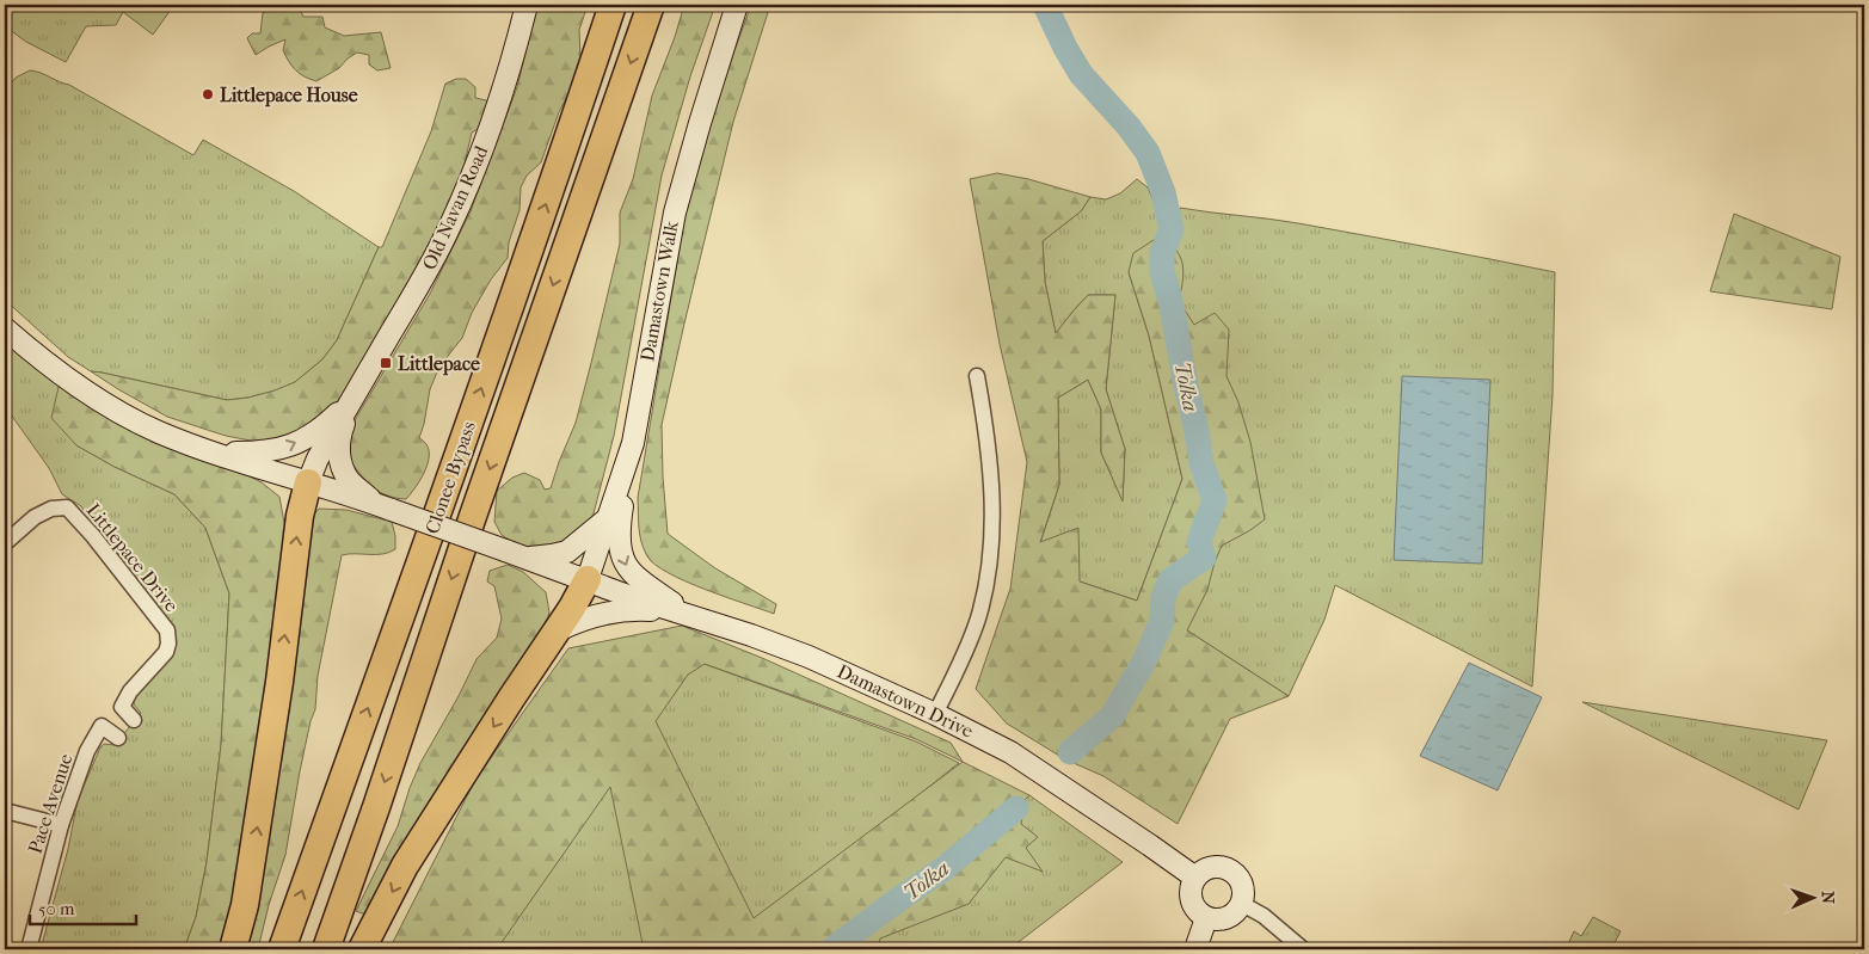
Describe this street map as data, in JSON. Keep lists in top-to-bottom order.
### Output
{
  "streets": {
    "highway": ["Clonee Bypass"],
    "street": [
      "Old Navan Road",
      "Damastown Walk",
      "Littlepace Drive",
      "Damastown Drive",
      "Pace Avenue"
    ]
  },
  "crossings": [
    ["Old Navan Road", "Damastown Drive"],
    ["Damastown Walk", "Damastown Drive"]
  ],
  "water": ["Tolka"],
  "places": {
    "other": ["Littlepace House"],
    "transit": ["Littlepace"]
  },
  "scale_bar": "50 m",
  "north": "right"
}
